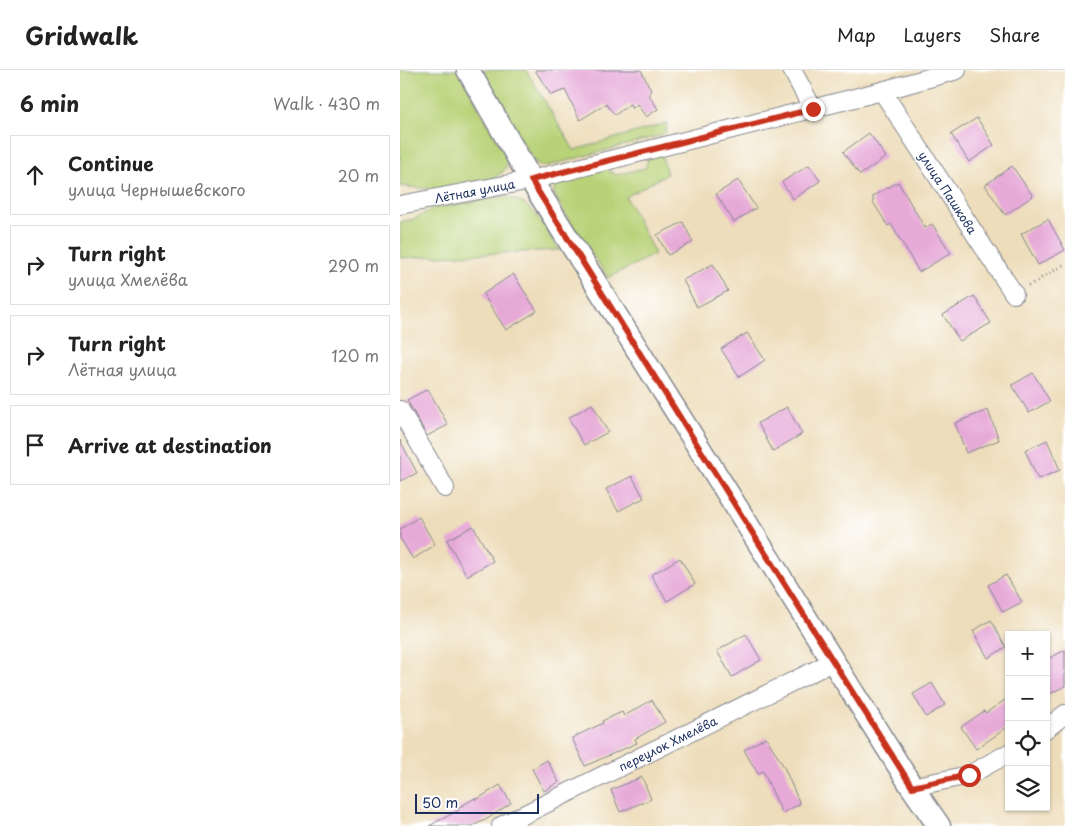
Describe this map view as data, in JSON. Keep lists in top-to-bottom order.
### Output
{
  "streets": {
    "street": ["Лётная улица", "улица Пашкова", "переулок Хмелёва"]
  },
  "crossings": [
    ["Лётная улица", "улица Пашкова"]
  ],
  "scale_bar": "50 m",
  "page": {
    "header": "Gridwalk",
    "nav": ["Map", "Layers", "Share"],
    "heading": ["6 min", "Walk · 430 m"],
    "list": [
      ["Continue", "улица Чернышевского", "20 m"],
      ["Turn right", "улица Хмелёва", "290 m"],
      ["Turn right", "Лётная улица", "120 m"],
      "Arrive at destination"
    ],
    "map_buttons": ["+", "−"],
    "scale": "50 m"
  }
}
